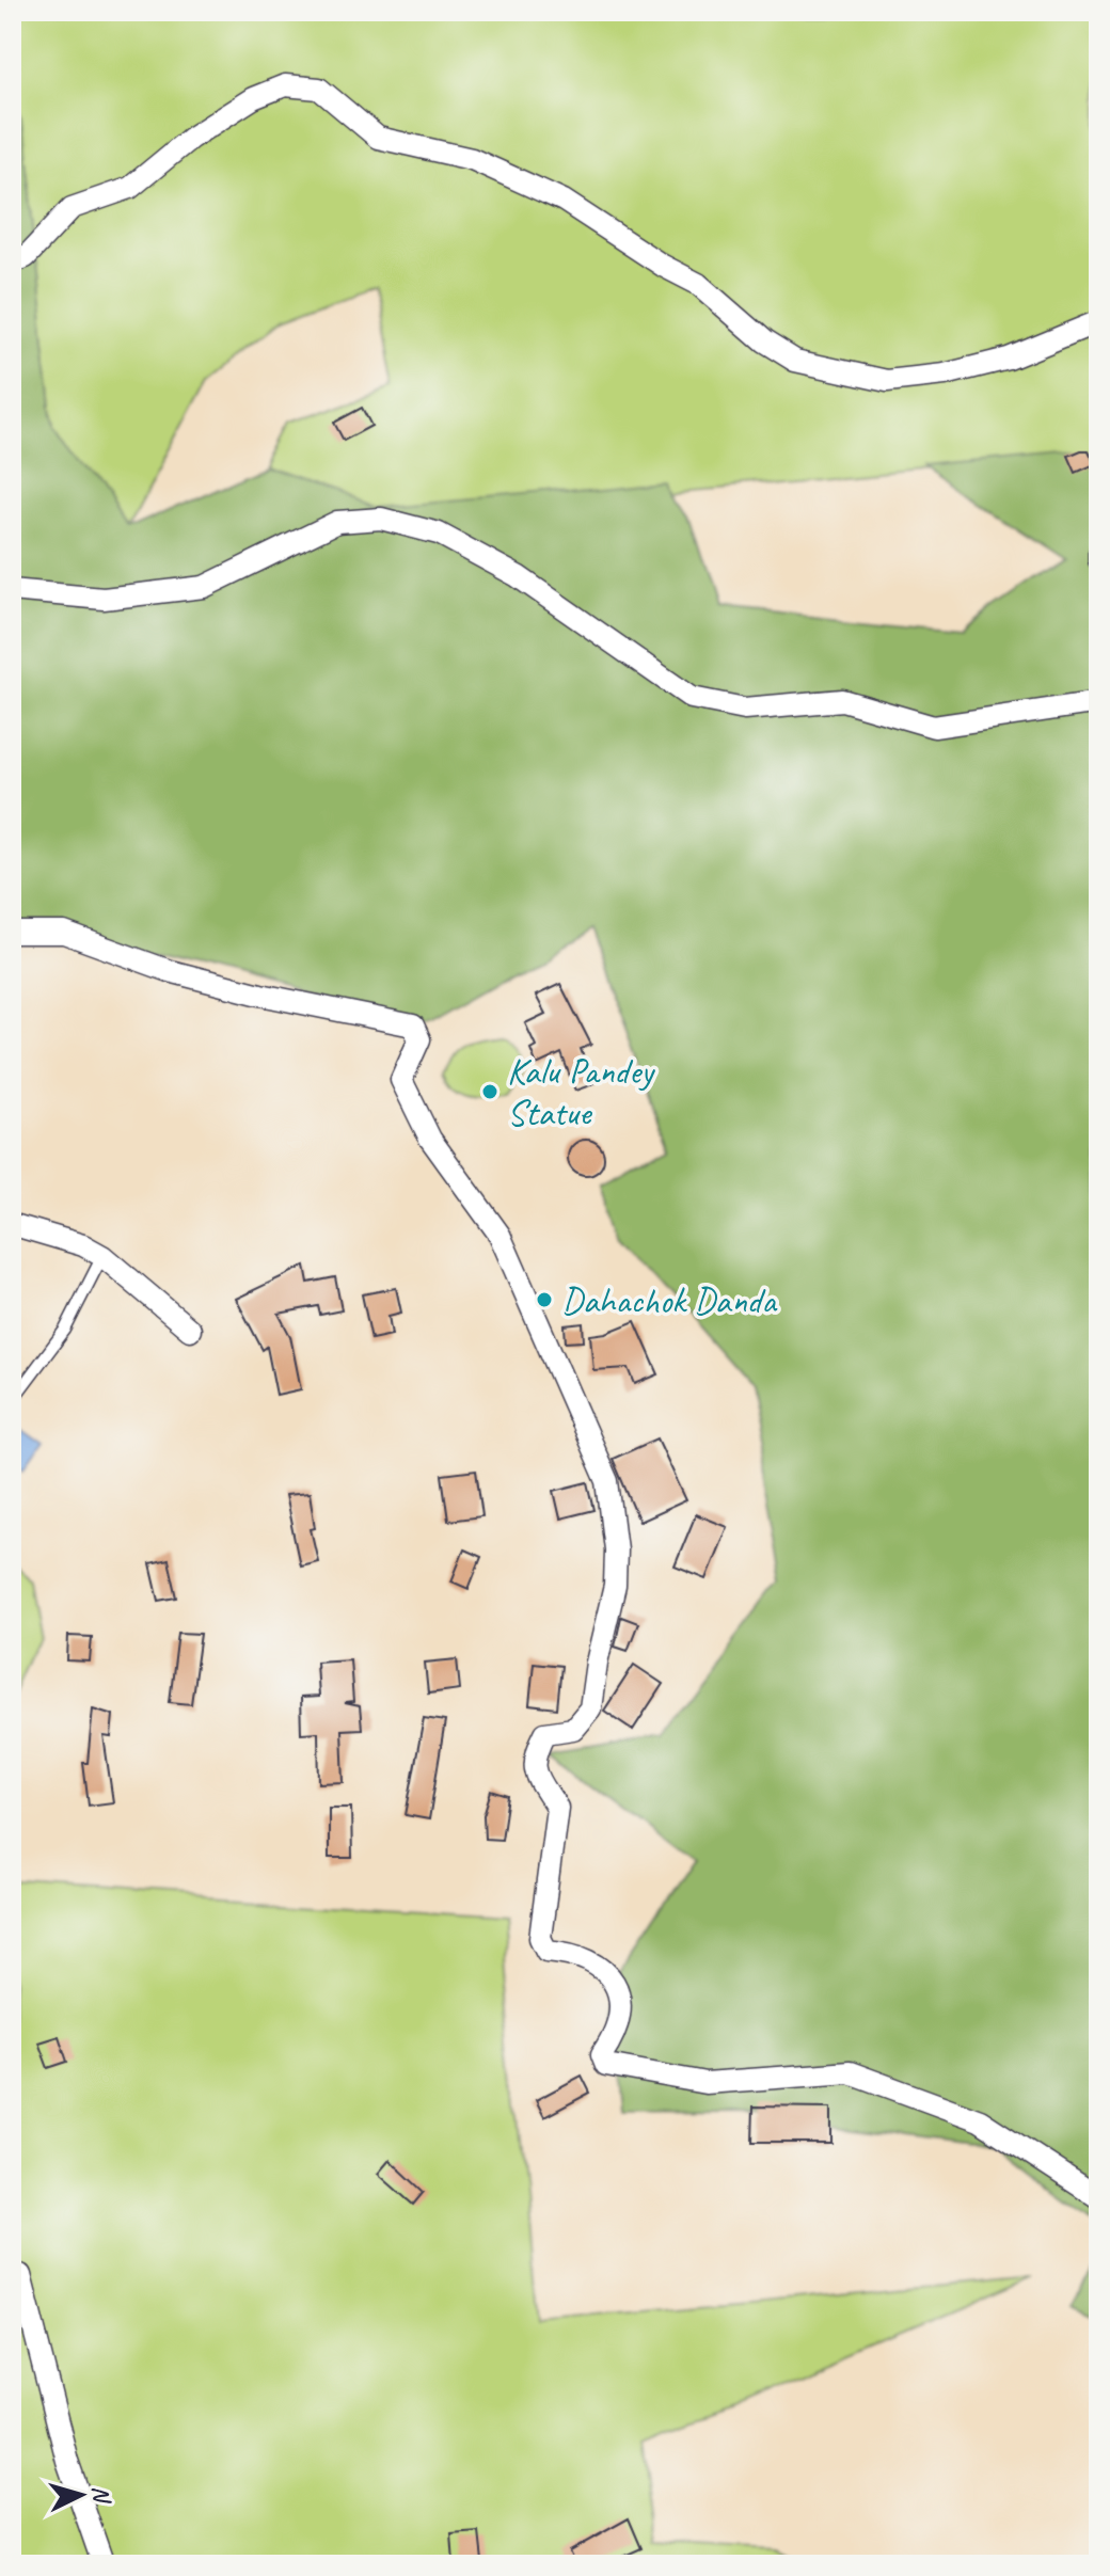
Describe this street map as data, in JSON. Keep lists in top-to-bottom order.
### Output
{
  "places": ["Kalu Pandey Statue", "Dahachok Danda"],
  "north": "right"
}
